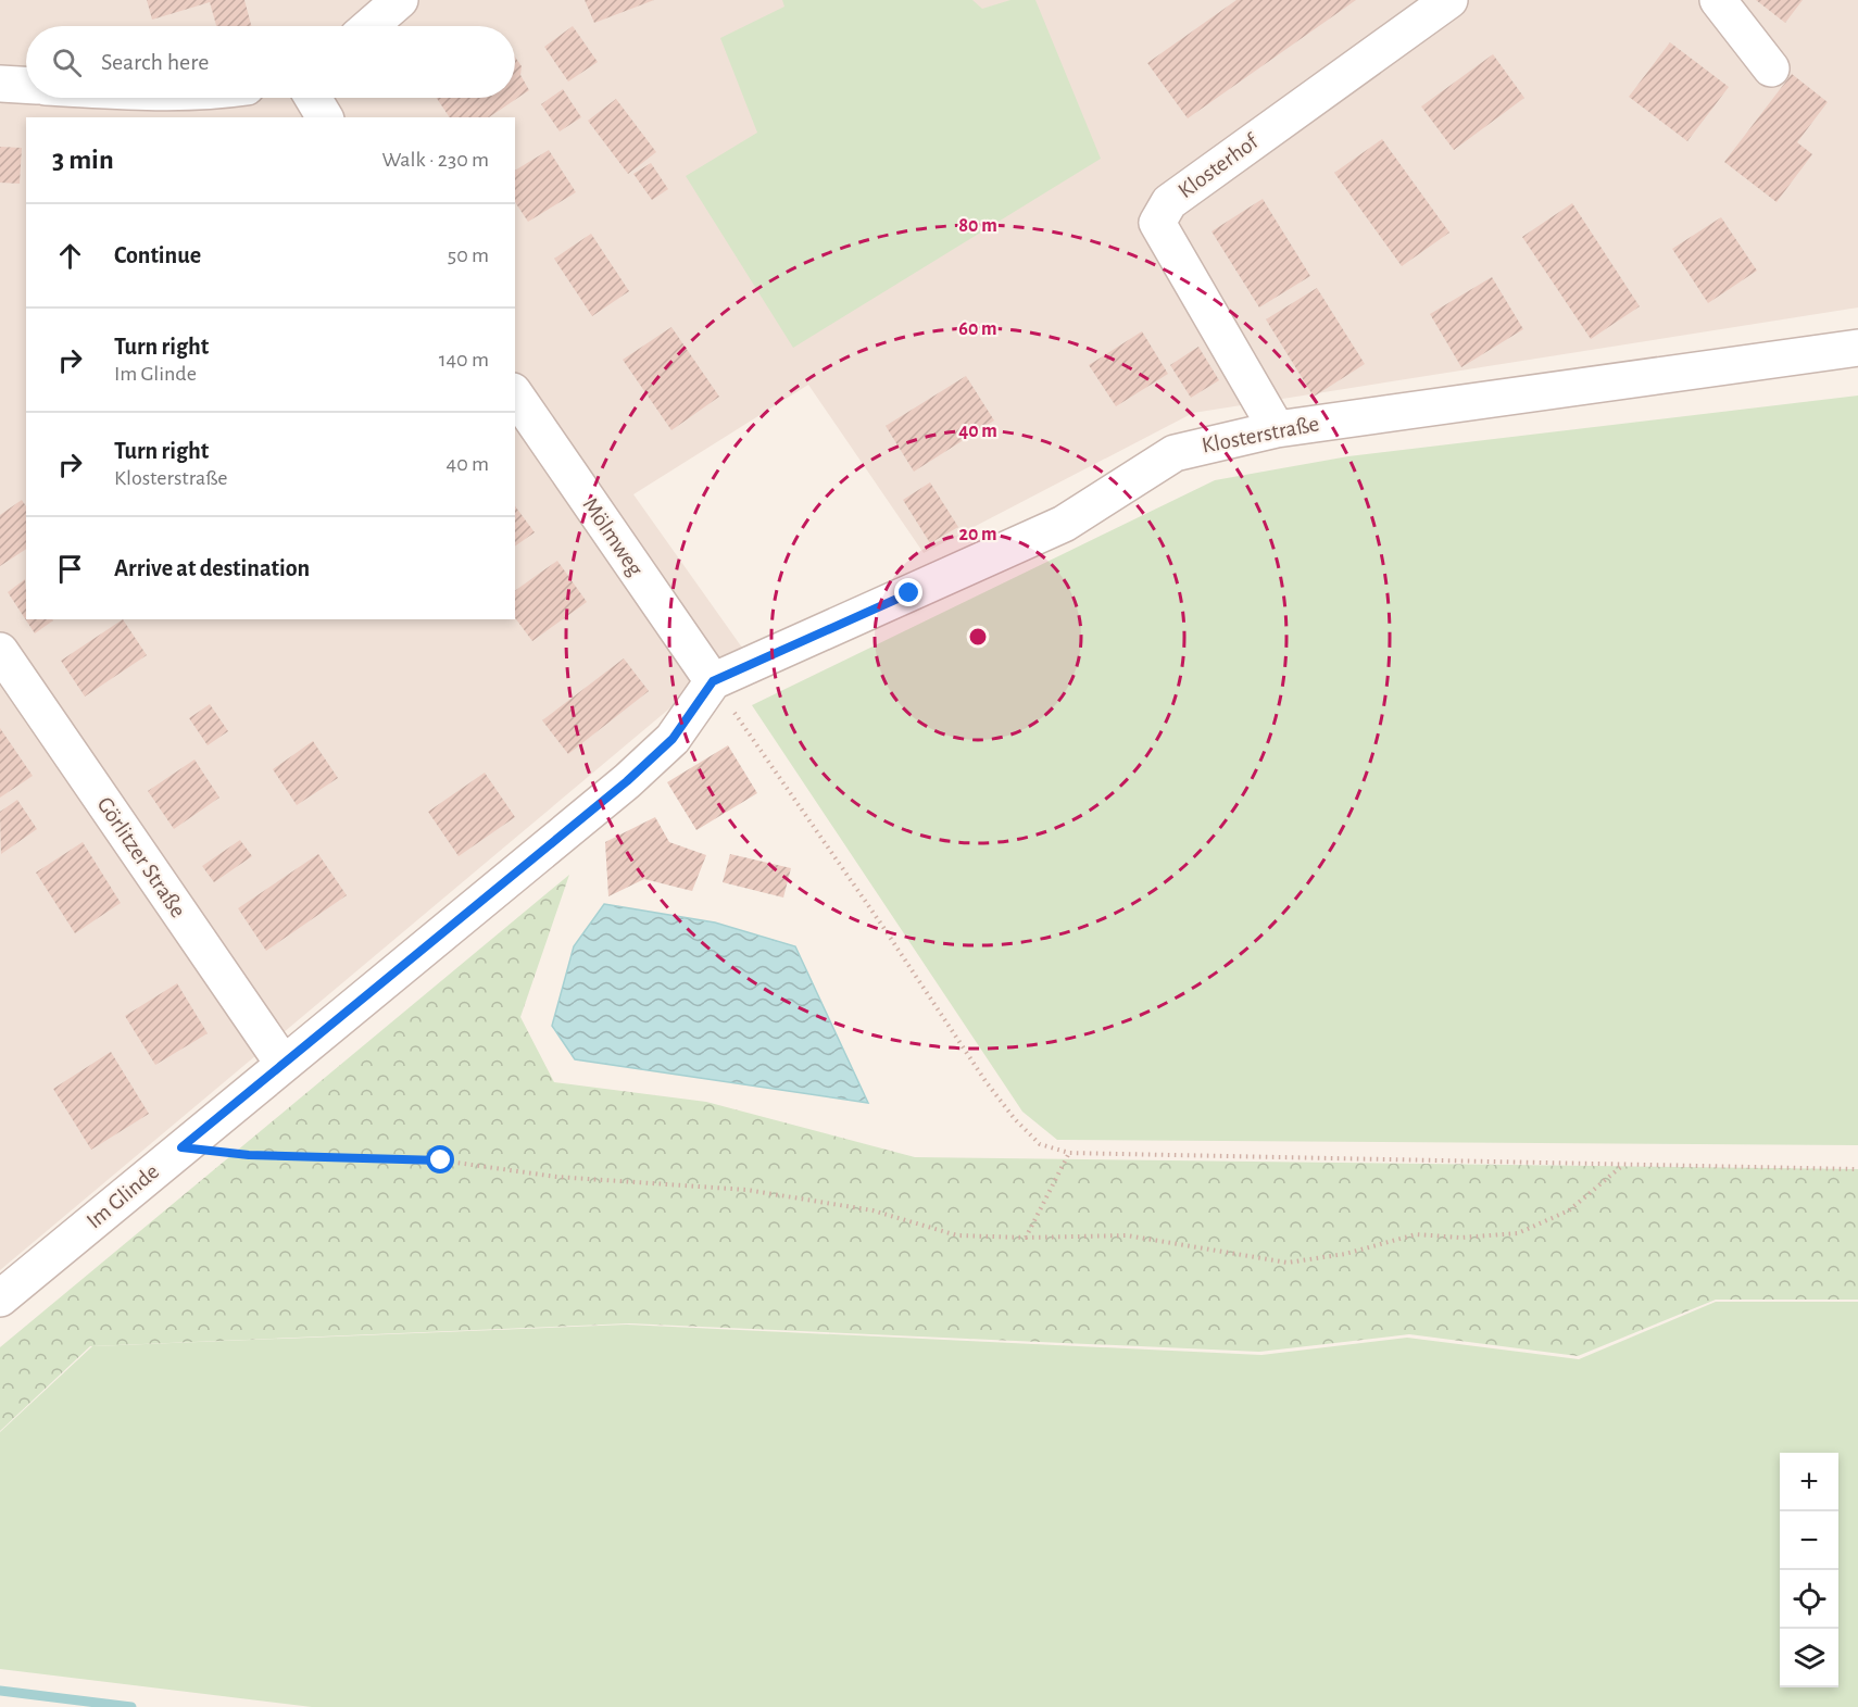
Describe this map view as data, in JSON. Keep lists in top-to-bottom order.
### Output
{
  "streets": {
    "street": [
      "Klosterhof",
      "Klosterstraße",
      "Mölmweg",
      "Görlitzer Straße",
      "Im Glinde"
    ]
  },
  "crossings": [
    ["Klosterhof", "Klosterstraße"],
    ["Klosterstraße", "Mölmweg"],
    ["Klosterstraße", "Im Glinde"],
    ["Mölmweg", "Im Glinde"],
    ["Görlitzer Straße", "Im Glinde"]
  ],
  "page": {
    "search": "Search here",
    "heading": ["3 min", "Walk · 230 m"],
    "list": [
      ["Continue", "50 m"],
      ["Turn right", "Im Glinde", "140 m"],
      ["Turn right", "Klosterstraße", "40 m"],
      "Arrive at destination"
    ],
    "map_buttons": ["+", "−"]
  },
  "rings": [
    "80 m",
    "60 m",
    "40 m",
    "20 m"
  ]
}
